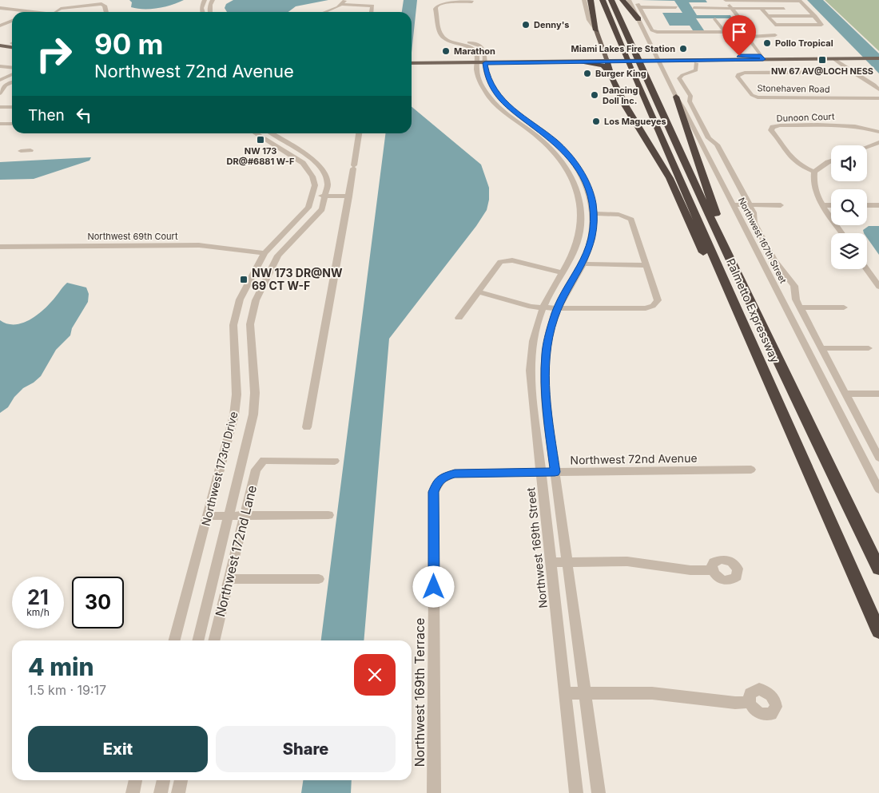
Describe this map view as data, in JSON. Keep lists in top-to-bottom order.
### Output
{
  "streets": {
    "highway": ["Palmetto Expressway"],
    "street": [
      "Stonehaven Road",
      "Dunoon Court",
      "Northwest 69th Court",
      "Northwest 167th Street",
      "Northwest 72nd Avenue",
      "Northwest 173rd Drive",
      "Northwest 169th Street",
      "Northwest 172nd Lane",
      "Northwest 169th Terrace"
    ]
  },
  "crossings": [
    ["Northwest 69th Court", "Northwest 173rd Drive"],
    ["Northwest 72nd Avenue", "Northwest 169th Street"],
    ["Northwest 72nd Avenue", "Northwest 169th Terrace"]
  ],
  "places": {
    "other": [
      "Denny's",
      "Pollo Tropical",
      "Miami Lakes Fire Station",
      "Marathon",
      "Burger King",
      "Dancing Doll Inc.",
      "Los Magueyes"
    ],
    "transit": ["NW 67 AV@LOCH NESS", "NW 173 DR@#6881 W-F", "NW 173 DR@NW 69 CT W-F"]
  },
  "page": {
    "turn": ["90 m", "Northwest 72nd Avenue"],
    "then": "Then",
    "speed": "21 km/h",
    "limit": "30",
    "heading": ["4 min", "1.5 km · 19:17"],
    "buttons": ["Exit", "Share"]
  }
}
